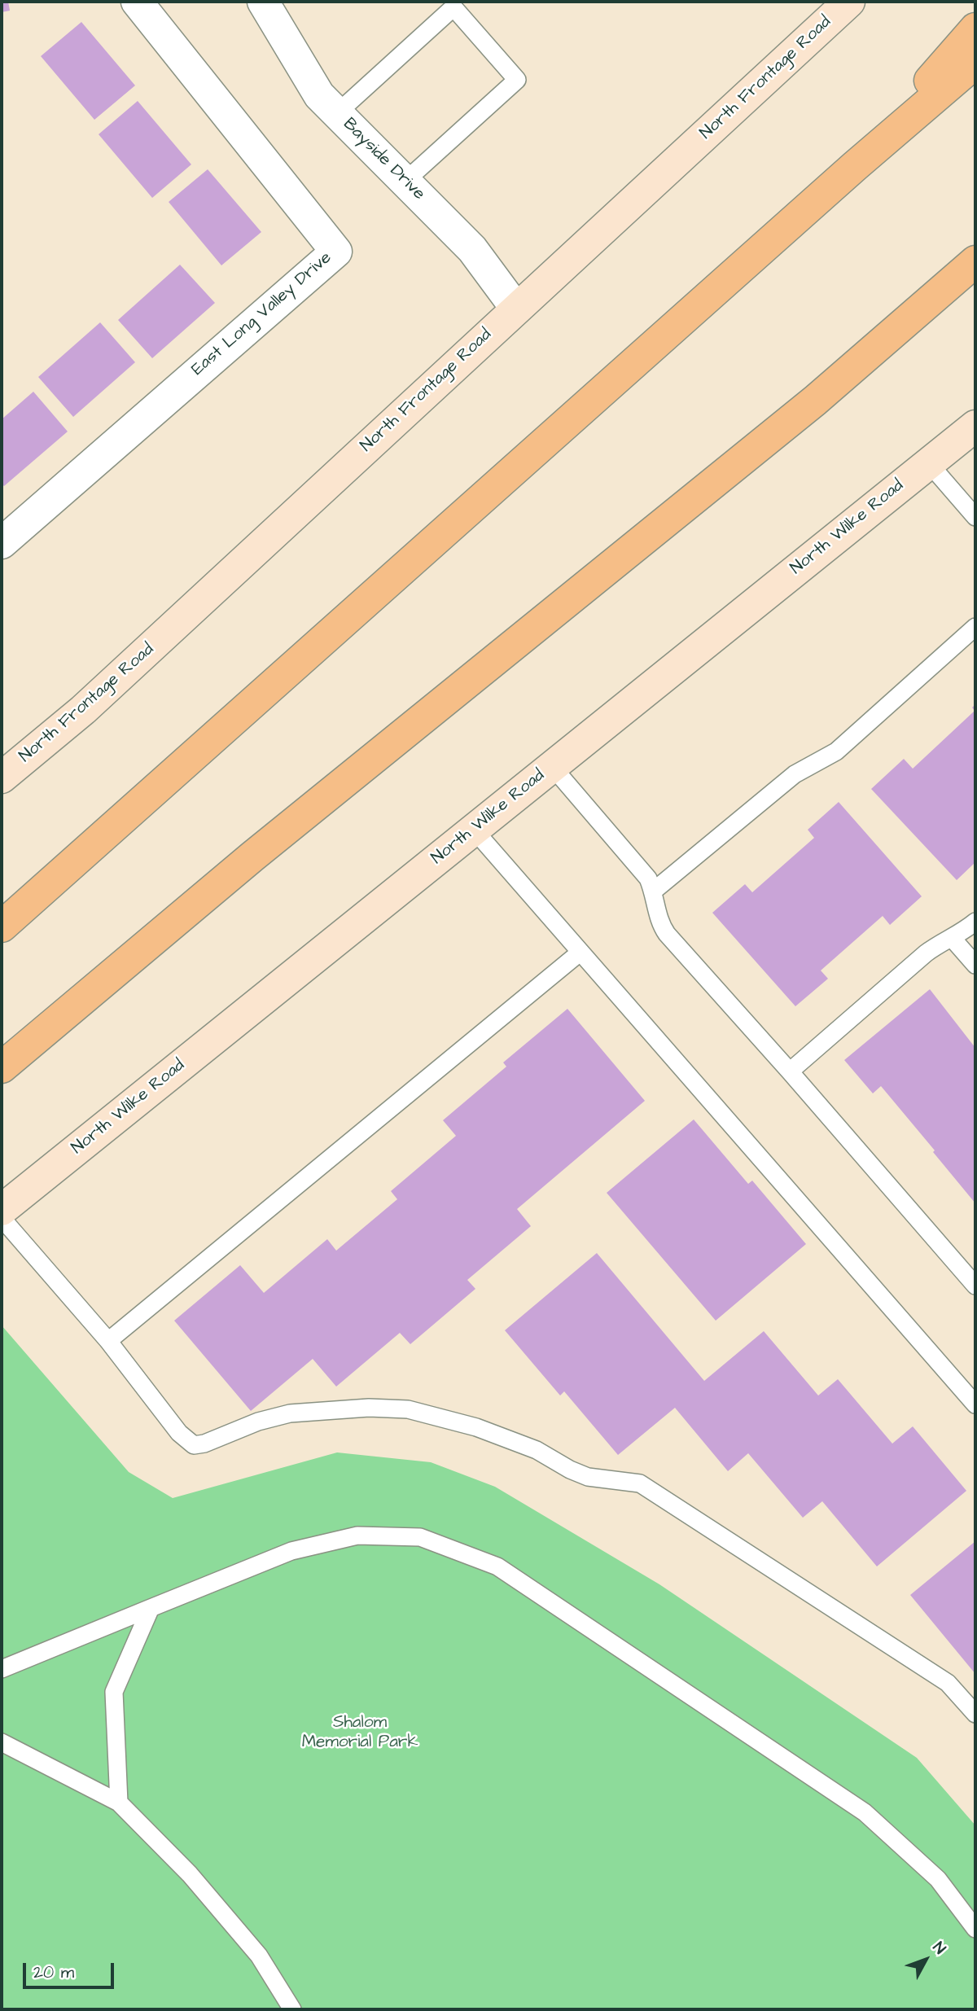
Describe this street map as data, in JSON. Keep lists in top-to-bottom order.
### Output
{
  "streets": {
    "street": [
      "North Frontage Road",
      "Bayside Drive",
      "East Long Valley Drive",
      "North Wilke Road"
    ]
  },
  "crossings": [
    ["North Frontage Road", "Bayside Drive"]
  ],
  "parks": ["Shalom Memorial Park"],
  "scale_bar": "20 m",
  "north": "top right"
}
